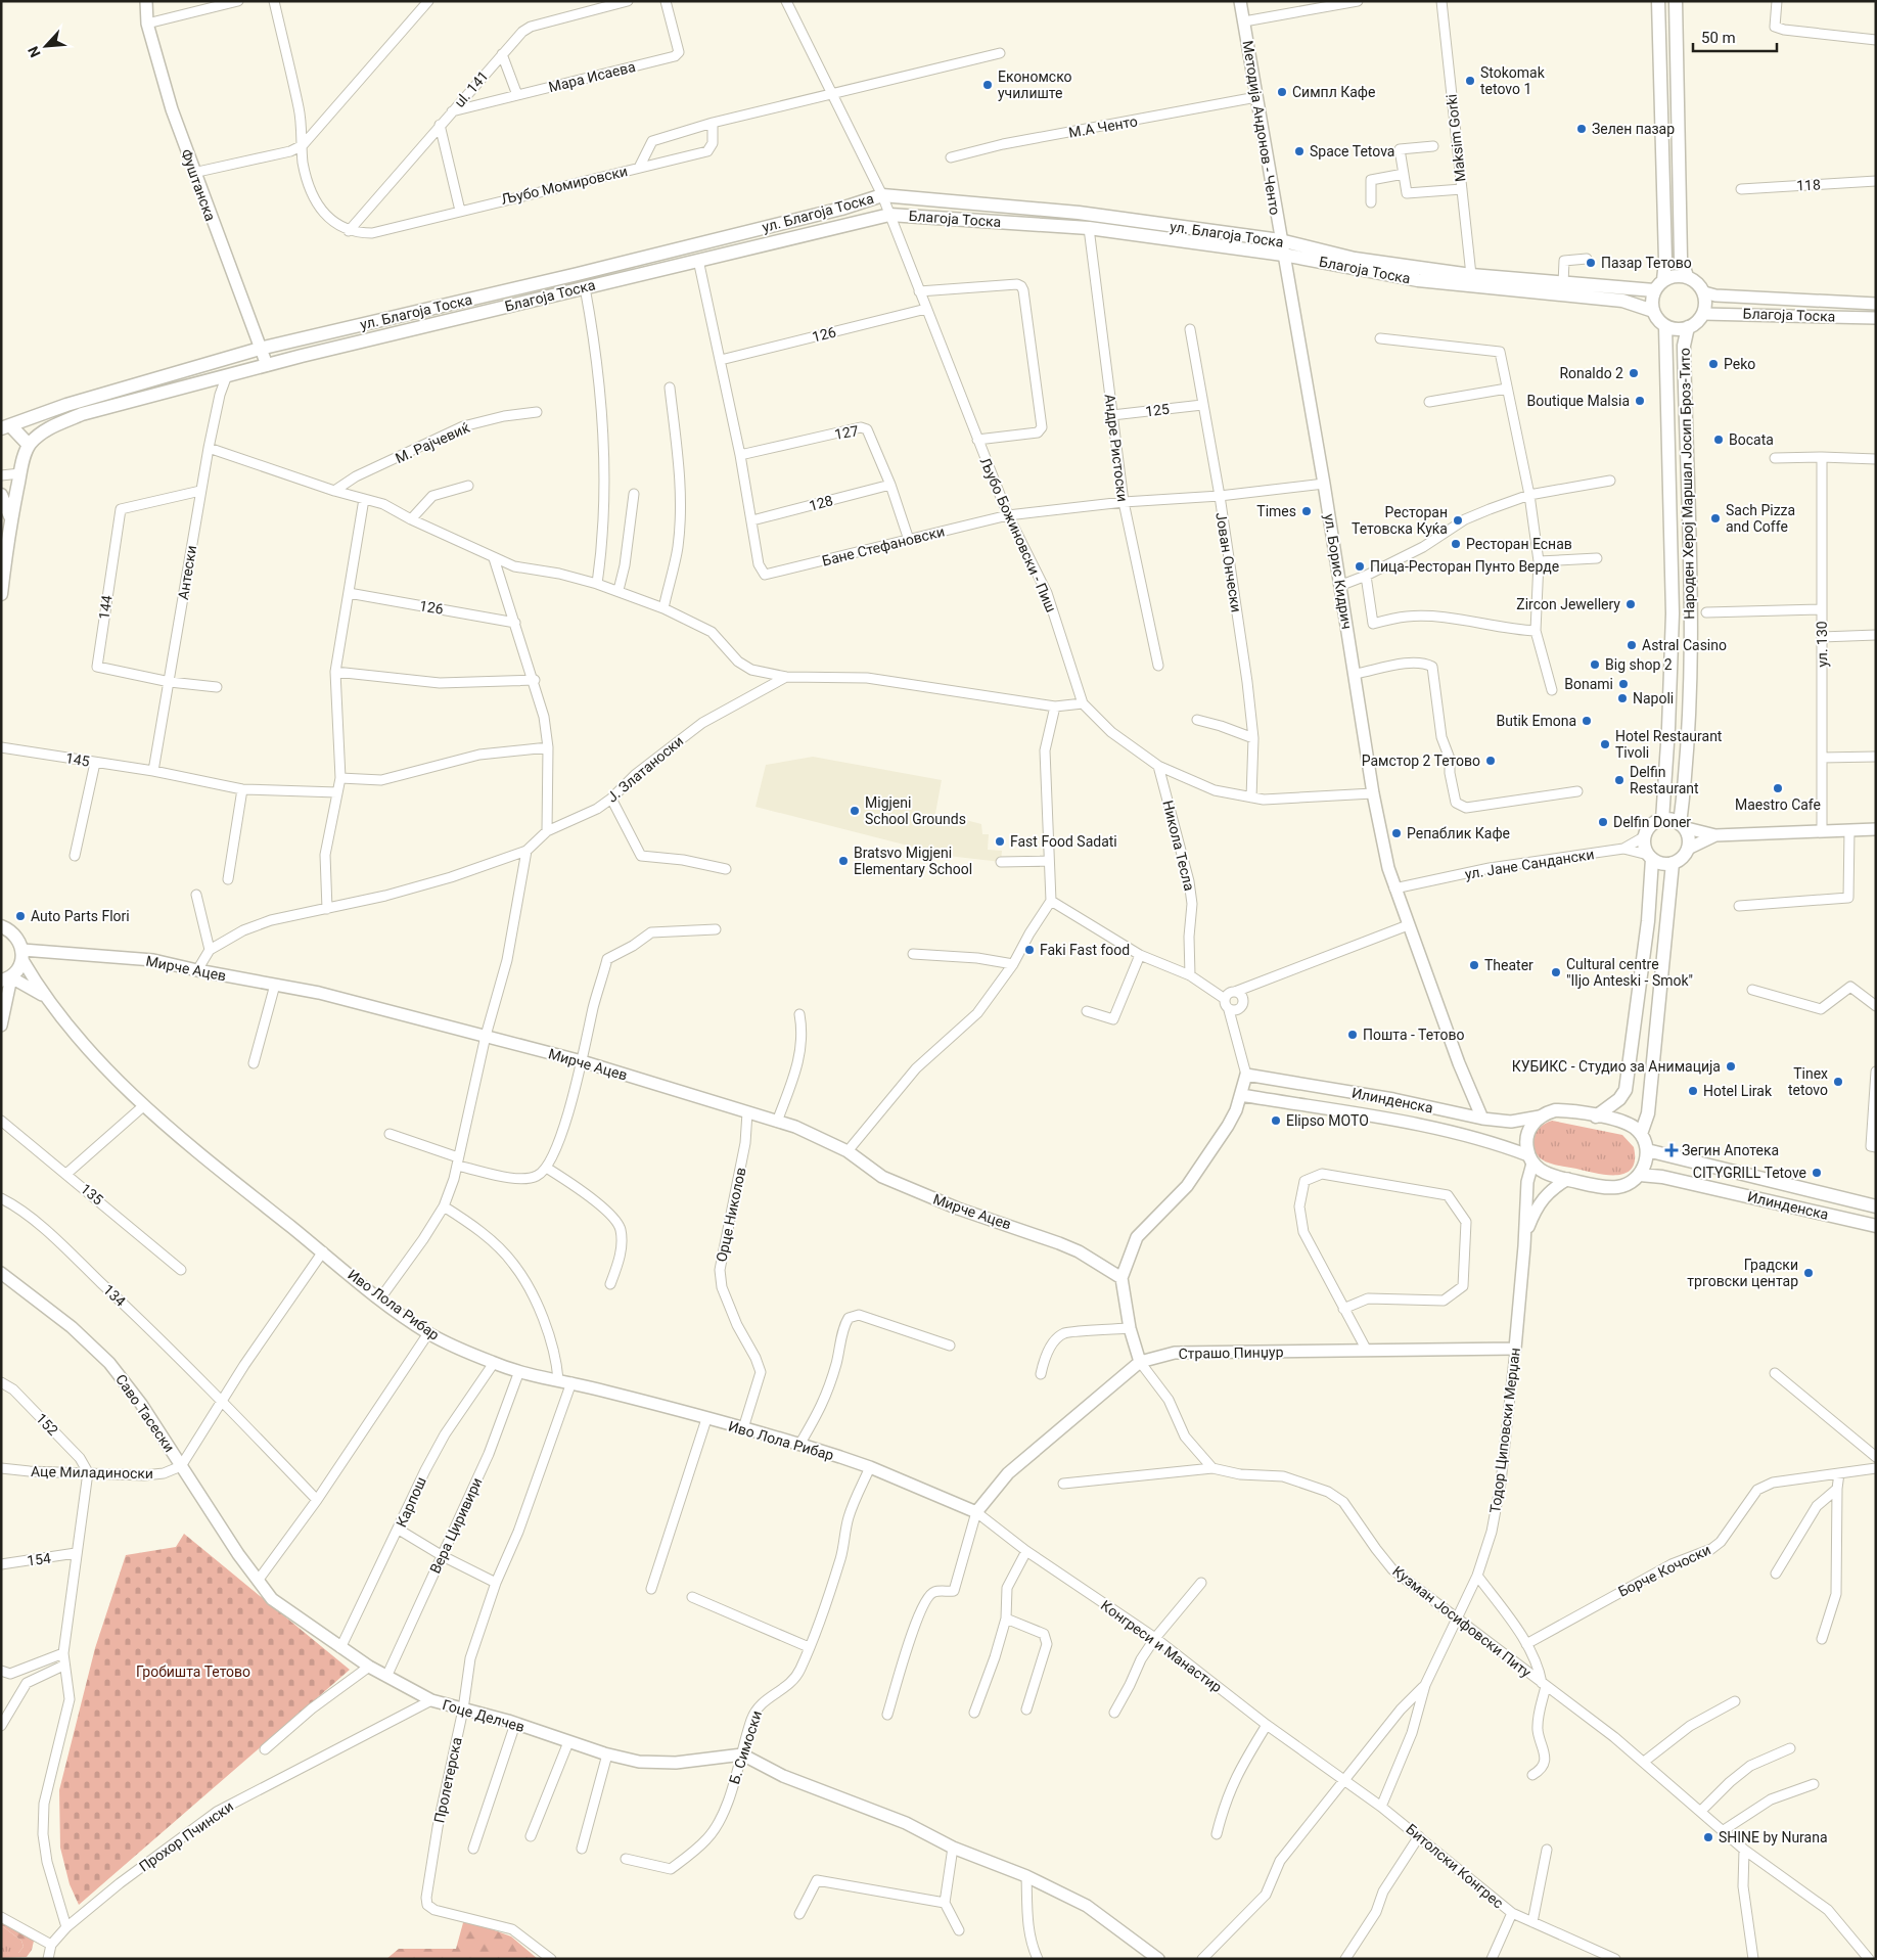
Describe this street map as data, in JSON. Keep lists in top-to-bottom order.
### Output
{
  "streets": {
    "main road": [
      "ул. Благоја Тоска",
      "Благоја Тоска",
      "Народен Херој Маршал Јосип Броз-Тито",
      "Илинденска"
    ],
    "street": [
      "Мара Исаева",
      "ul. 141",
      "М.А Ченто",
      "Методија Андонов - Ченто",
      "Maksim Gorki",
      "Фуштанска",
      "Љубо Момировски",
      "118",
      "126",
      "125",
      "127",
      "М. Рајчевиќ",
      "Андре Ристоски",
      "128",
      "Љубо Божиновски - Пиш",
      "Бане Стефановски",
      "Јован Ончески",
      "ул. Борис Кидрич",
      "Антески",
      "144",
      "ул. 130",
      "145",
      "Ј. Златаноски",
      "Никола Тесла",
      "ул. Јане Сандански",
      "Мирче Ацев",
      "135",
      "Орце Николов",
      "134",
      "Иво Лола Рибар",
      "Страшо Пинџур",
      "Саво Тасески",
      "152",
      "Тодор Циповски Мерџан",
      "Аце Миладиноски",
      "Карпош",
      "Вера Циривири",
      "154",
      "Борче Кочоски",
      "Кузман Јосифовски Питу",
      "Конгреси и Манастир",
      "Гоце Делчев",
      "Б. Симоски",
      "Пролетерска",
      "Прохор Пчински",
      "Битолски Конгрес"
    ]
  },
  "crossings": [
    ["Мара Исаева", "ul. 141"],
    ["ul. 141", "Љубо Момировски"],
    ["М.А Ченто", "Методија Андонов - Ченто"],
    ["Методија Андонов - Ченто", "ул. Благоја Тоска"],
    ["Методија Андонов - Ченто", "Благоја Тоска"],
    ["Методија Андонов - Ченто", "ул. Борис Кидрич"],
    ["Maksim Gorki", "ул. Благоја Тоска"],
    ["Фуштанска", "ул. Благоја Тоска"],
    ["Фуштанска", "Благоја Тоска"],
    ["ул. Благоја Тоска", "Благоја Тоска"],
    ["ул. Благоја Тоска", "Народен Херој Маршал Јосип Броз-Тито"],
    ["ул. Благоја Тоска", "Љубо Божиновски - Пиш"],
    ["Благоја Тоска", "Андре Ристоски"],
    ["Благоја Тоска", "Народен Херој Маршал Јосип Броз-Тито"],
    ["Благоја Тоска", "Љубо Божиновски - Пиш"],
    ["Благоја Тоска", "Бане Стефановски"],
    ["Благоја Тоска", "ул. Борис Кидрич"],
    ["Благоја Тоска", "Антески"],
    ["126", "Љубо Божиновски - Пиш"],
    ["126", "Бане Стефановски"],
    ["125", "Андре Ристоски"],
    ["125", "Јован Ончески"],
    ["127", "128"],
    ["127", "Бане Стефановски"],
    ["Андре Ристоски", "Бане Стефановски"],
    ["128", "Бане Стефановски"],
    ["Љубо Божиновски - Пиш", "Бане Стефановски"],
    ["Љубо Божиновски - Пиш", "Јован Ончески"],
    ["Љубо Божиновски - Пиш", "ул. Борис Кидрич"],
    ["Љубо Божиновски - Пиш", "Никола Тесла"],
    ["Бане Стефановски", "Јован Ончески"],
    ["Бане Стефановски", "ул. Борис Кидрич"],
    ["ул. Борис Кидрич", "ул. Јане Сандански"],
    ["ул. Борис Кидрич", "Илинденска"],
    ["Антески", "144"],
    ["Антески", "145"],
    ["Ј. Златаноски", "Мирче Ацев"],
    ["Мирче Ацев", "Орце Николов"],
    ["Илинденска", "Тодор Циповски Мерџан"],
    ["Орце Николов", "Иво Лола Рибар"],
    ["Иво Лола Рибар", "Страшо Пинџур"],
    ["Иво Лола Рибар", "Карпош"],
    ["Иво Лола Рибар", "Вера Циривири"],
    ["Иво Лола Рибар", "Конгреси и Манастир"],
    ["Иво Лола Рибар", "Б. Симоски"],
    ["Иво Лола Рибар", "Пролетерска"],
    ["Страшо Пинџур", "Тодор Циповски Мерџан"],
    ["Страшо Пинџур", "Конгреси и Манастир"],
    ["Саво Тасески", "Аце Миладиноски"],
    ["Саво Тасески", "Гоце Делчев"],
    ["152", "Аце Миладиноски"],
    ["Тодор Циповски Мерџан", "Кузман Јосифовски Питу"],
    ["Тодор Циповски Мерџан", "Конгреси и Манастир"],
    ["Тодор Циповски Мерџан", "Битолски Конгрес"],
    ["Карпош", "Гоце Делчев"],
    ["Вера Циривири", "Гоце Делчев"],
    ["Конгреси и Манастир", "Битолски Конгрес"],
    ["Гоце Делчев", "Б. Симоски"],
    ["Гоце Делчев", "Пролетерска"],
    ["Гоце Делчев", "Прохор Пчински"]
  ],
  "parks": ["Гробишта Тетово"],
  "places": {
    "other": [
      "Stokomak tetovo 1",
      "Економско училиште",
      "Симпл Кафе",
      "Зелен пазар",
      "Space Tetova",
      "Пазар Тетово",
      "Peko",
      "Ronaldo 2",
      "Boutique Malsia",
      "Bocata",
      "Times",
      "Sach Pizza and Coffe",
      "Ресторан Тетовска Куќа",
      "Ресторан Еснав",
      "Пица-Ресторан Пунто Верде",
      "Zircon Jewellery",
      "Astral Casino",
      "Big shop 2",
      "Bonami",
      "Napoli",
      "Butik Emona",
      "Hotel Restaurant Tivoli",
      "Рамстор 2 Тетово",
      "Delfin Restaurant",
      "Maestro Cafe",
      "Migjeni School Grounds",
      "Delfin Doner",
      "Репаблик Кафе",
      "Fast Food Sadati",
      "Bratsvo Migjeni Elementary School",
      "Auto Parts Flori",
      "Faki Fast food",
      "Theater",
      "Cultural centre \"Iljo Anteski - Smok\"",
      "Пошта - Тетово",
      "КУБИКС - Студио за Анимација",
      "Tinex tetovo",
      "Hotel Lirak",
      "Elipso MOTO",
      "CITYGRILL Tetove",
      "Градски трговски центар",
      "SHINE by Nurana"
    ],
    "health": ["Зегин Апотека"]
  },
  "scale_bar": "50 m",
  "north": "bottom left"
}
